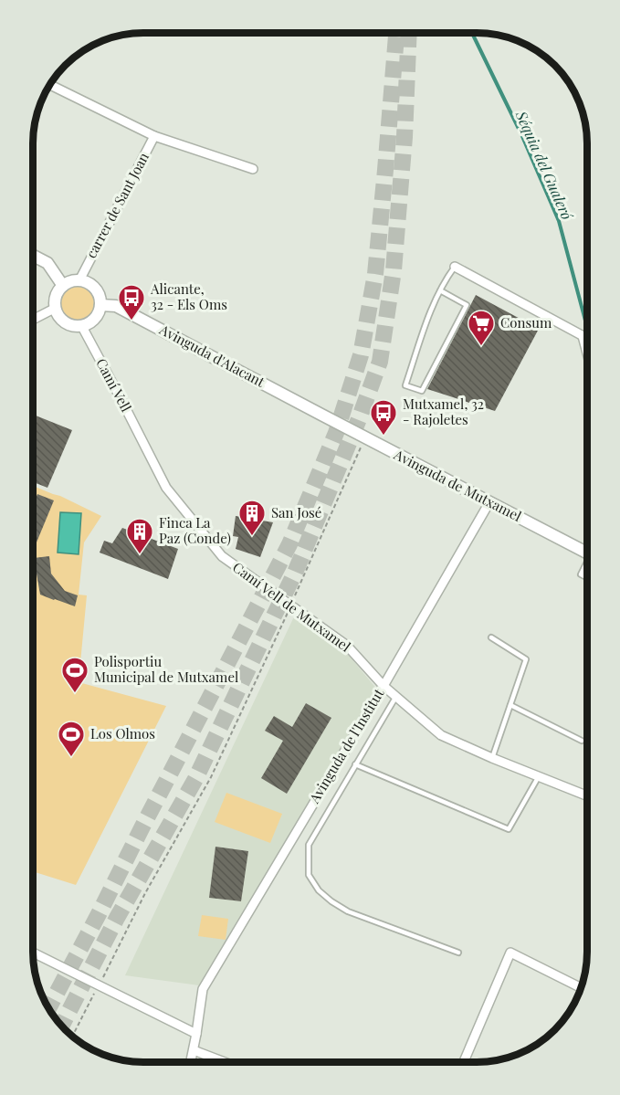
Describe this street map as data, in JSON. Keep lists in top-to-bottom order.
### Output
{
  "streets": {
    "street": [
      "carrer de Sant Joan",
      "Avinguda d'Alacant",
      "Camí Vell",
      "Avinguda de Mutxamel",
      "Camí Vell de Mutxamel",
      "Avinguda de l'Institut"
    ]
  },
  "crossings": [
    ["carrer de Sant Joan", "Avinguda d'Alacant"],
    ["carrer de Sant Joan", "Camí Vell"],
    ["Avinguda d'Alacant", "Camí Vell"],
    ["Avinguda d'Alacant", "Avinguda de Mutxamel"],
    ["Camí Vell", "Camí Vell de Mutxamel"],
    ["Avinguda de Mutxamel", "Avinguda de l'Institut"],
    ["Camí Vell de Mutxamel", "Avinguda de l'Institut"]
  ],
  "water": ["Séquia del Gualeró"],
  "places": {
    "bus stop": ["Alicante, 32 - Els Oms", "Mutxamel, 32 - Rajoletes"],
    "supermarket": ["Consum"],
    "building": ["San José", "Finca La Paz (Conde)"],
    "sports": ["Polisportiu Municipal de Mutxamel", "Los Olmos"]
  }
}
